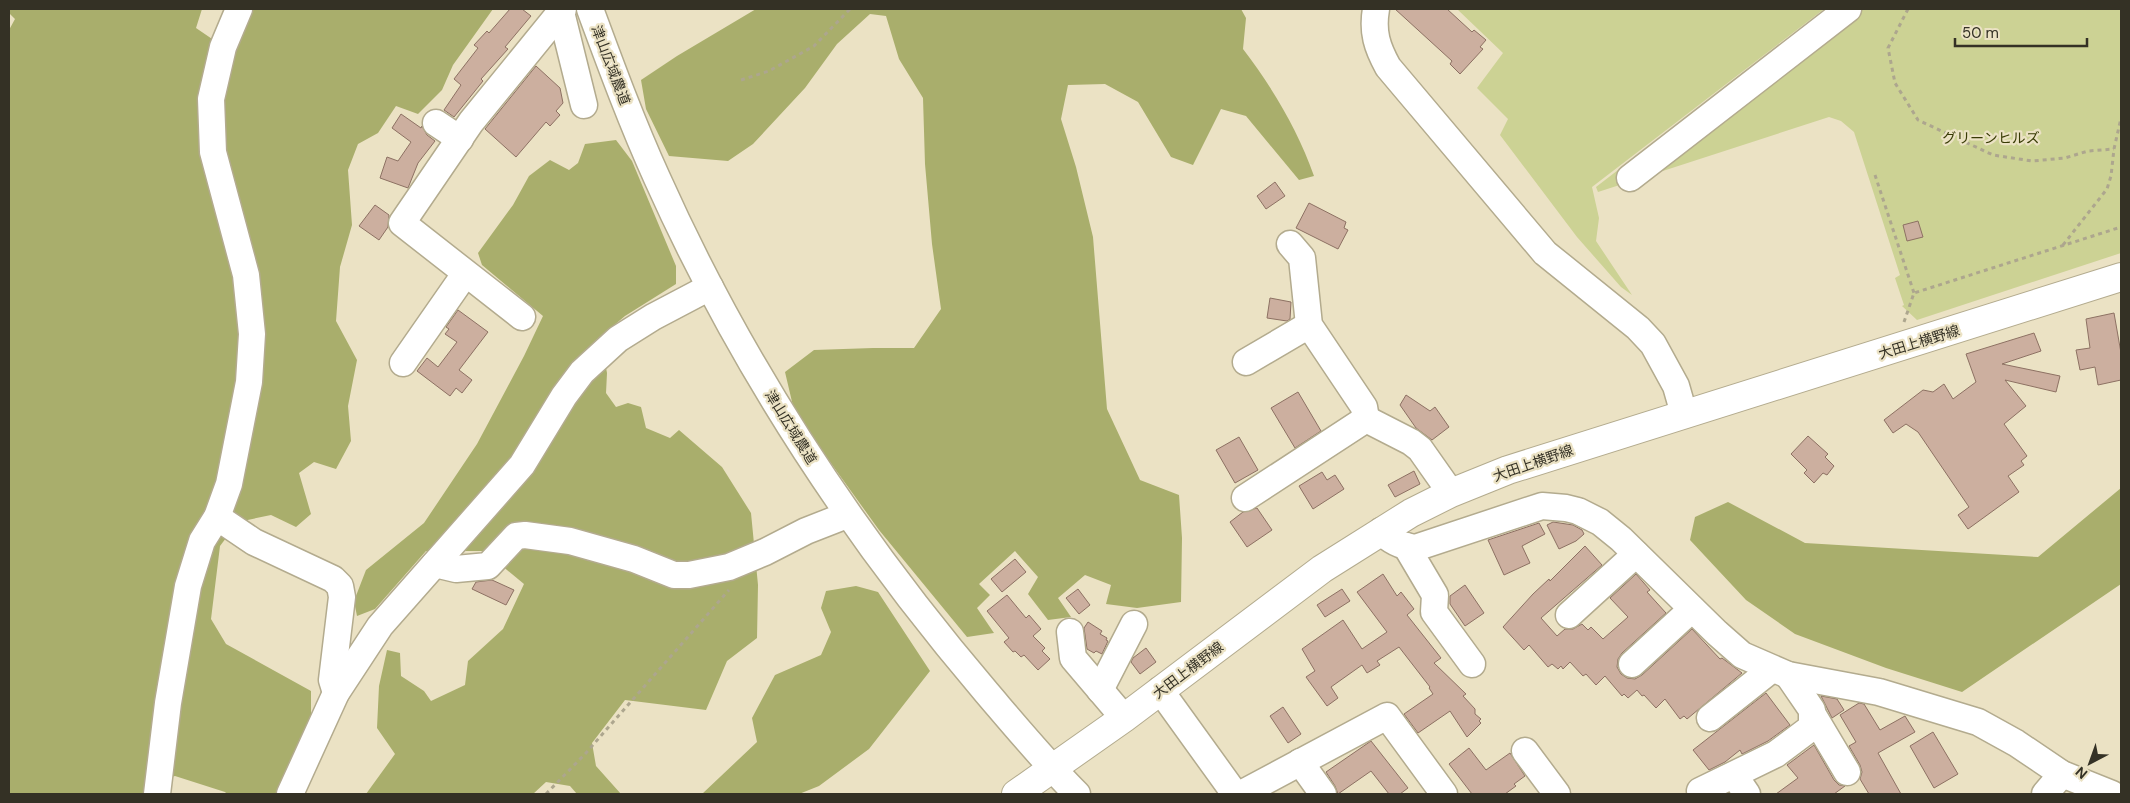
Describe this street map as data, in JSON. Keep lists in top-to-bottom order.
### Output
{
  "streets": {
    "main road": ["大田上横野線"],
    "street": ["津山広域農道"]
  },
  "crossings": [
    ["津山広域農道", "大田上横野線"]
  ],
  "parks": ["グリーンヒルズ"],
  "scale_bar": "50 m",
  "north": "bottom left"
}
